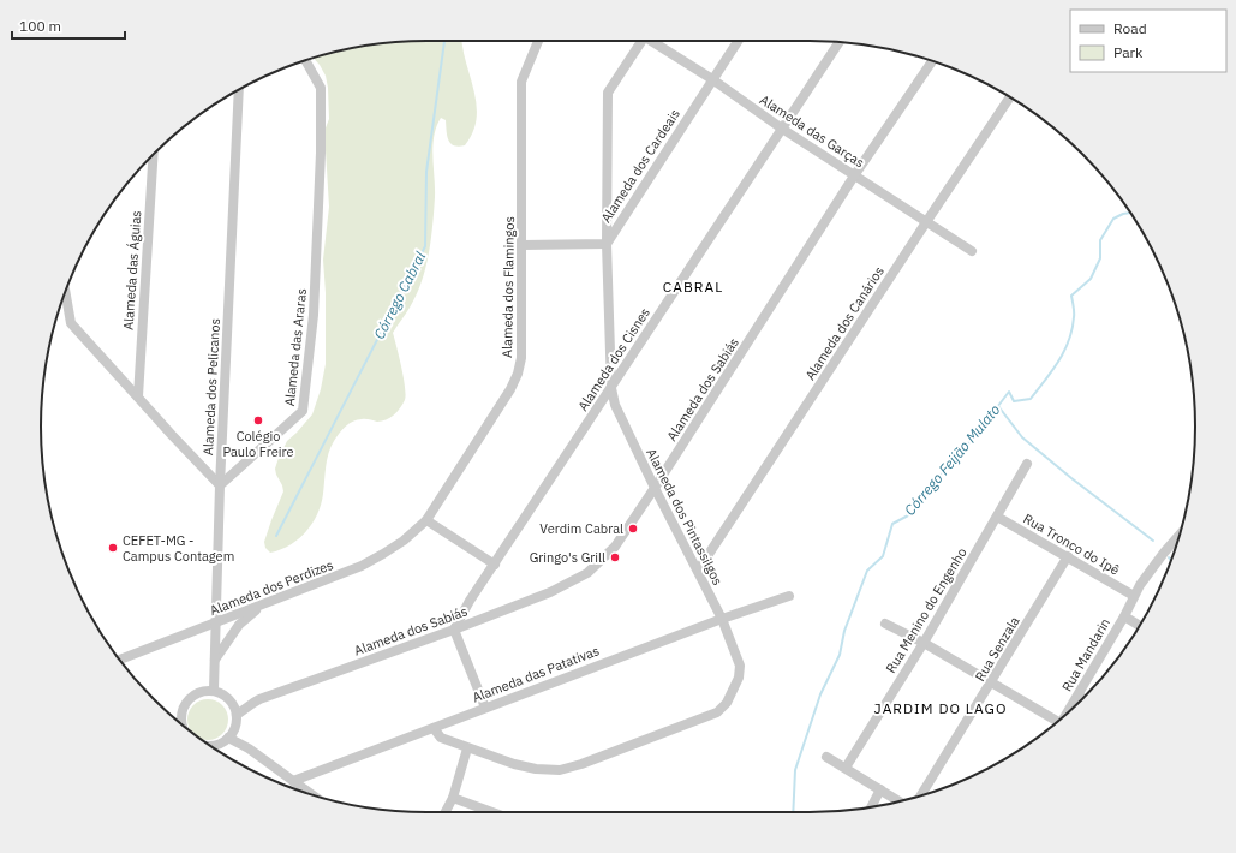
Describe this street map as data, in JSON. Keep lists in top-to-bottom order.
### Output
{
  "streets": {
    "street": [
      "Alameda das Garças",
      "Alameda dos Cardeais",
      "Alameda das Águias",
      "Alameda dos Flamingos",
      "Alameda dos Canários",
      "Alameda das Araras",
      "Alameda dos Cisnes",
      "Alameda dos Pelicanos",
      "Alameda dos Sabiás",
      "Alameda dos Pintassilgos",
      "Rua Tronco do Ipê",
      "Alameda dos Perdizes",
      "Rua Menino do Engenho",
      "Rua Senzala",
      "Rua Mandarin",
      "Alameda das Patativas"
    ]
  },
  "crossings": [
    ["Alameda das Garças", "Alameda dos Cardeais"],
    ["Alameda das Garças", "Alameda dos Canários"],
    ["Alameda das Garças", "Alameda dos Cisnes"],
    ["Alameda das Garças", "Alameda dos Sabiás"],
    ["Alameda dos Cardeais", "Alameda dos Flamingos"],
    ["Alameda dos Cardeais", "Alameda dos Pintassilgos"],
    ["Alameda dos Flamingos", "Alameda dos Perdizes"],
    ["Alameda dos Canários", "Alameda dos Pintassilgos"],
    ["Alameda das Araras", "Alameda dos Pelicanos"],
    ["Alameda dos Cisnes", "Alameda dos Sabiás"],
    ["Alameda dos Cisnes", "Alameda dos Pintassilgos"],
    ["Alameda dos Pelicanos", "Alameda dos Perdizes"],
    ["Alameda dos Sabiás", "Alameda dos Pintassilgos"],
    ["Alameda dos Pintassilgos", "Alameda das Patativas"],
    ["Rua Tronco do Ipê", "Rua Menino do Engenho"],
    ["Rua Tronco do Ipê", "Rua Senzala"],
    ["Rua Tronco do Ipê", "Rua Mandarin"]
  ],
  "districts": ["CABRAL", "JARDIM DO LAGO"],
  "water": ["Córrego Cabral", "Córrego Feijão Mulato"],
  "places": [
    "Colégio Paulo Freire",
    "Verdim Cabral",
    "CEFET-MG - Campus Contagem",
    "Gringo's Grill"
  ],
  "legend": ["Road", "Park"],
  "scale_bar": "100 m"
}
